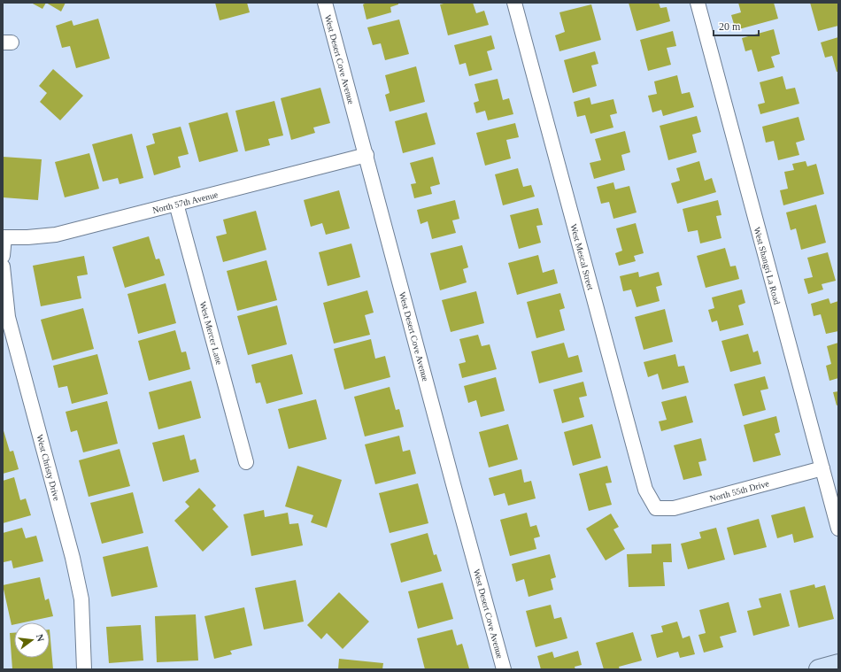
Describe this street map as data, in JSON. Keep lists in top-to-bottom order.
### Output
{
  "streets": {
    "street": [
      "West Desert Cove Avenue",
      "North 57th Avenue",
      "West Mescal Street",
      "West Shangri La Road",
      "West Mercer Lane",
      "West Christy Drive",
      "North 55th Drive"
    ]
  },
  "crossings": [
    ["West Desert Cove Avenue", "North 57th Avenue"],
    ["North 57th Avenue", "West Mercer Lane"],
    ["West Mescal Street", "North 55th Drive"],
    ["West Shangri La Road", "North 55th Drive"]
  ],
  "scale_bar": "20 m",
  "north": "right"
}
